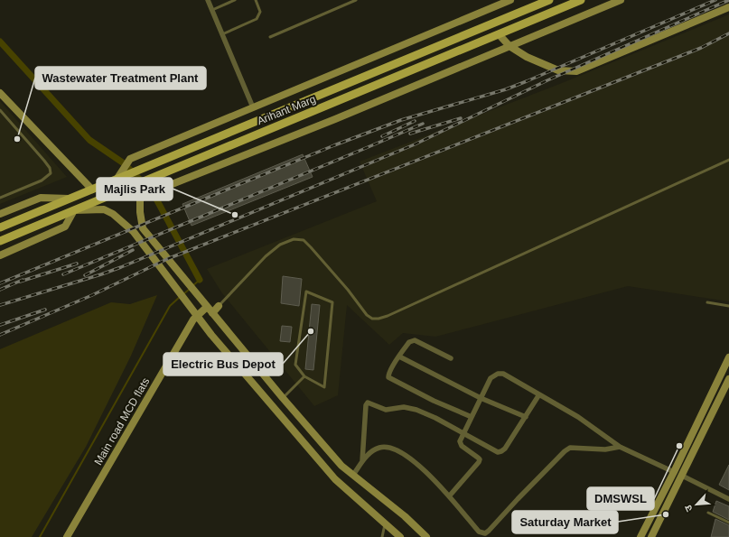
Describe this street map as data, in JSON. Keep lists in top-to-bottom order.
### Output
{
  "streets": {
    "main road": ["Arihant Marg"],
    "street": ["Main road MCD flats"]
  },
  "places": [
    "Wastewater Treatment Plant",
    "Majlis Park",
    "Electric Bus Depot",
    "DMSWSL",
    "Saturday Market"
  ],
  "north": "bottom left"
}
